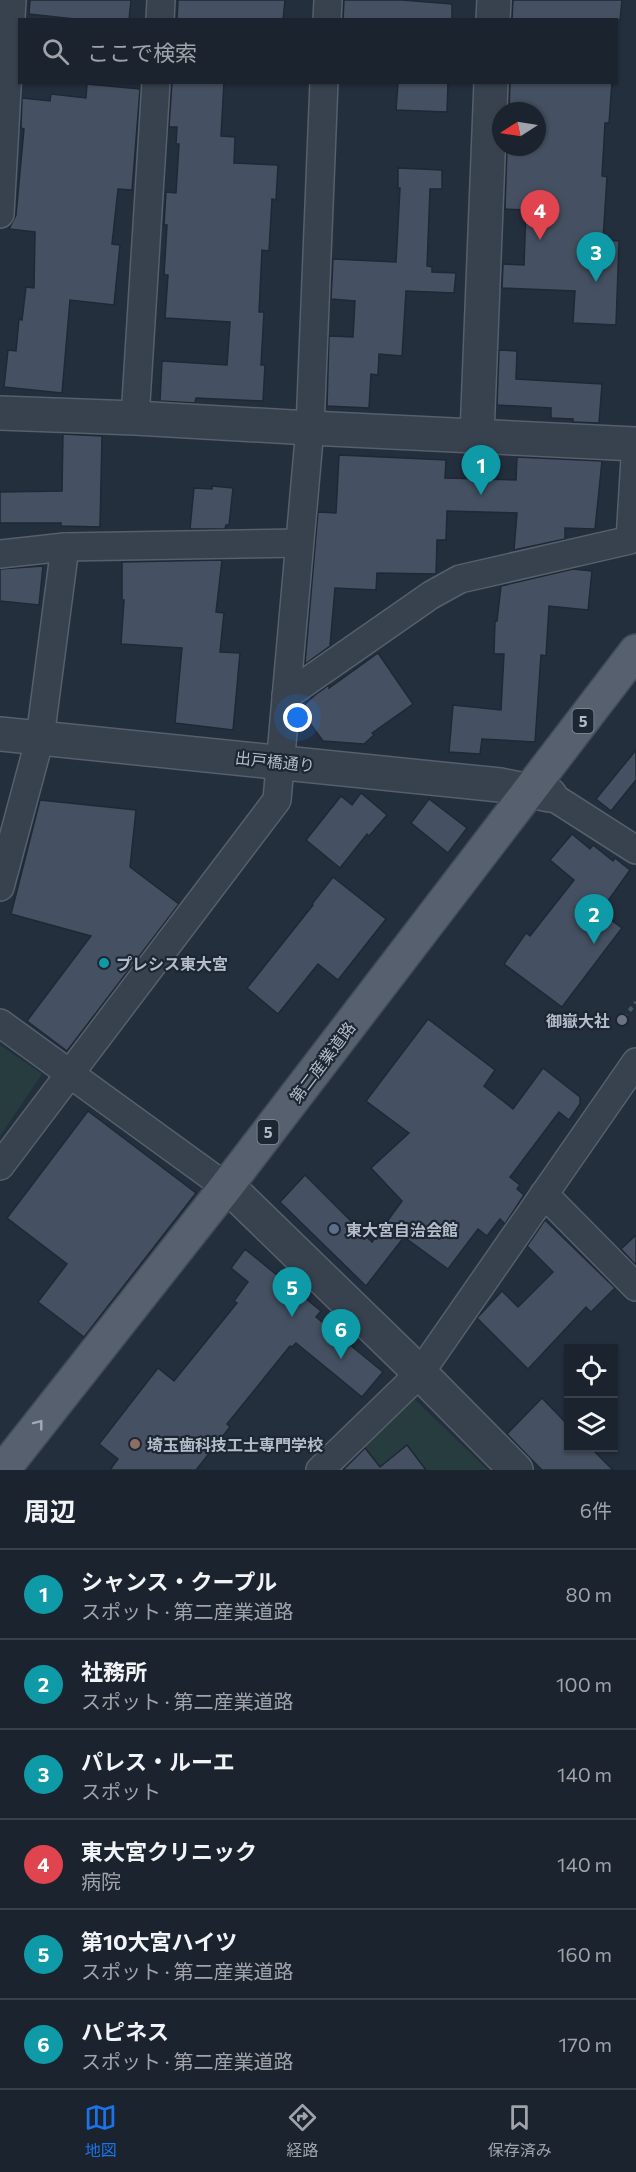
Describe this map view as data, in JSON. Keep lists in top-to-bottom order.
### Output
{
  "streets": {
    "main road": ["5", "第二産業道路"],
    "street": ["出戸橋通り"]
  },
  "crossings": [
    ["出戸橋通り", "第二産業道路"]
  ],
  "places": [
    "プレシス東大宮",
    "御嶽大社",
    "東大宮自治会館",
    "埼玉歯科技工士専門学校"
  ],
  "north": "left",
  "page": {
    "search": "ここで検索",
    "pins": [
      "4",
      "3",
      "1",
      "2",
      "5",
      "6"
    ],
    "heading": ["周辺", "6件"],
    "list": [
      {
        "mark": "1",
        "name": "シャンス・クープル",
        "note": "スポット · 第二産業道路",
        "value": "80 m"
      },
      {
        "mark": "2",
        "name": "社務所",
        "note": "スポット · 第二産業道路",
        "value": "100 m"
      },
      {
        "mark": "3",
        "name": "パレス・ルーエ",
        "note": "スポット",
        "value": "140 m"
      },
      {
        "mark": "4",
        "name": "東大宮クリニック",
        "note": "病院",
        "value": "140 m"
      },
      {
        "mark": "5",
        "name": "第10大宮ハイツ",
        "note": "スポット · 第二産業道路",
        "value": "160 m"
      },
      {
        "mark": "6",
        "name": "ハピネス",
        "note": "スポット · 第二産業道路",
        "value": "170 m"
      }
    ],
    "nav": ["地図", "経路", "保存済み"]
  }
}
